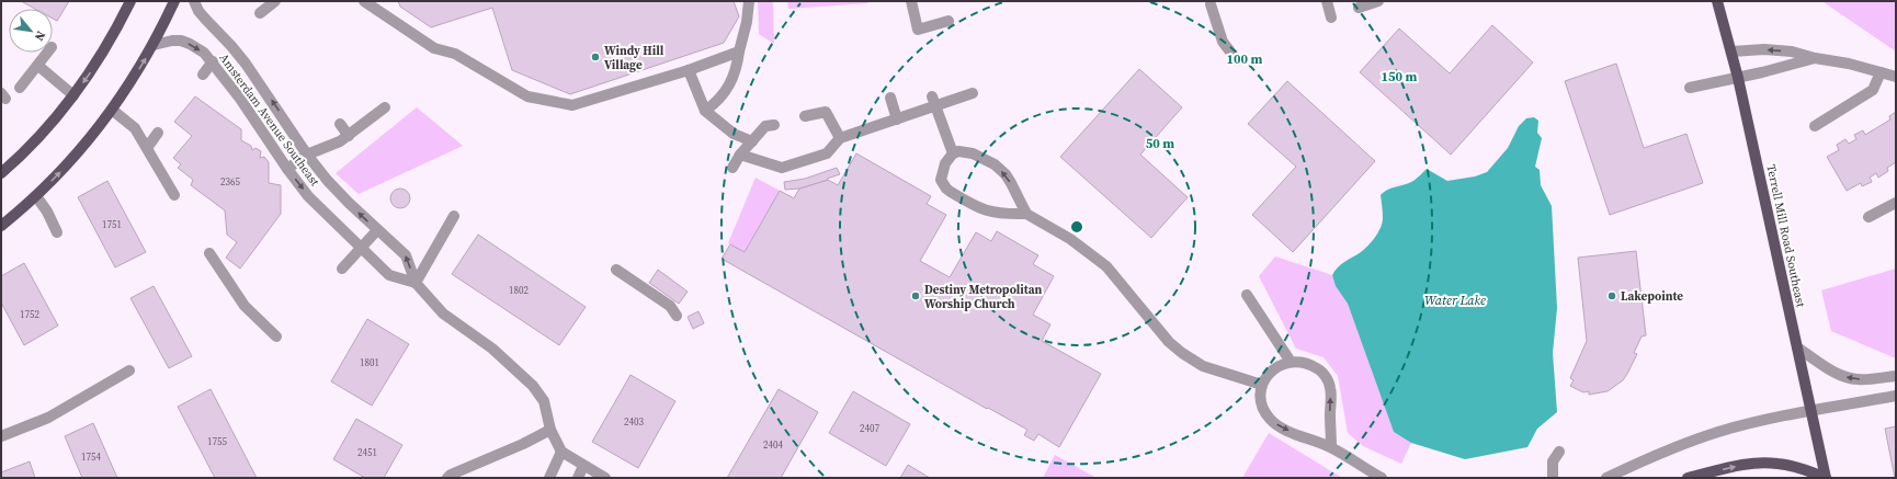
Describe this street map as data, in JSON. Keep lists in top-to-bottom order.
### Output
{
  "streets": {
    "main road": ["Terrell Mill Road Southeast"],
    "street": ["Amsterdam Avenue Southeast"]
  },
  "water": ["Water Lake"],
  "places": ["Windy Hill Village", "Destiny Metropolitan Worship Church", "Lakepointe"],
  "house_numbers": [
    "2365",
    "1751",
    "1802",
    "1752",
    "1801",
    "2403",
    "2407",
    "1755",
    "2404",
    "2451",
    "1754"
  ],
  "north": "bottom right",
  "rings": ["100 m", "150 m", "50 m"]
}
